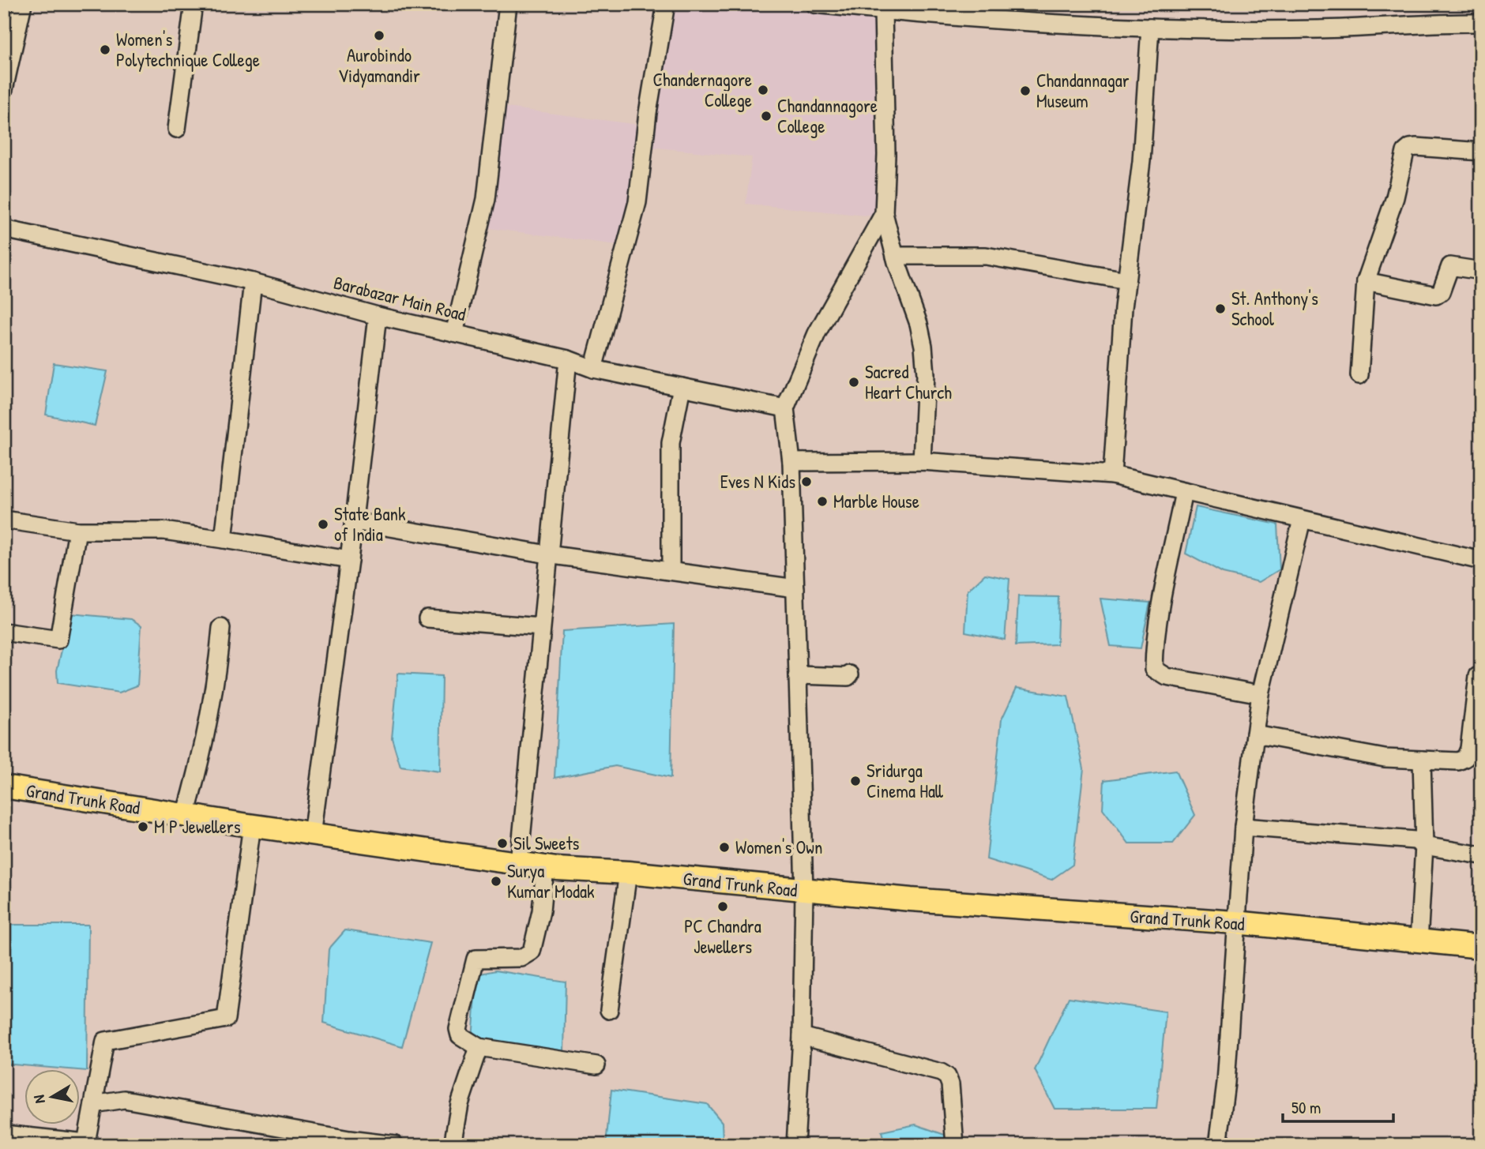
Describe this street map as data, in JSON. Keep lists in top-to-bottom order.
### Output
{
  "streets": {
    "main road": ["Grand Trunk Road"],
    "street": ["Barabazar Main Road"]
  },
  "places": [
    "Aurobindo Vidyamandir",
    "Women's Polytechnique College",
    "Chandernagore College",
    "Chandannagar Museum",
    "Chandannagore College",
    "St. Anthony's School",
    "Sacred Heart Church",
    "Eves N Kids",
    "Marble House",
    "State Bank of India",
    "Sridurga Cinema Hall",
    "M P Jewellers",
    "Sil Sweets",
    "Women's Own",
    "Surya Kumar Modak",
    "PC Chandra Jewellers"
  ],
  "scale_bar": "50 m",
  "north": "left"
}
